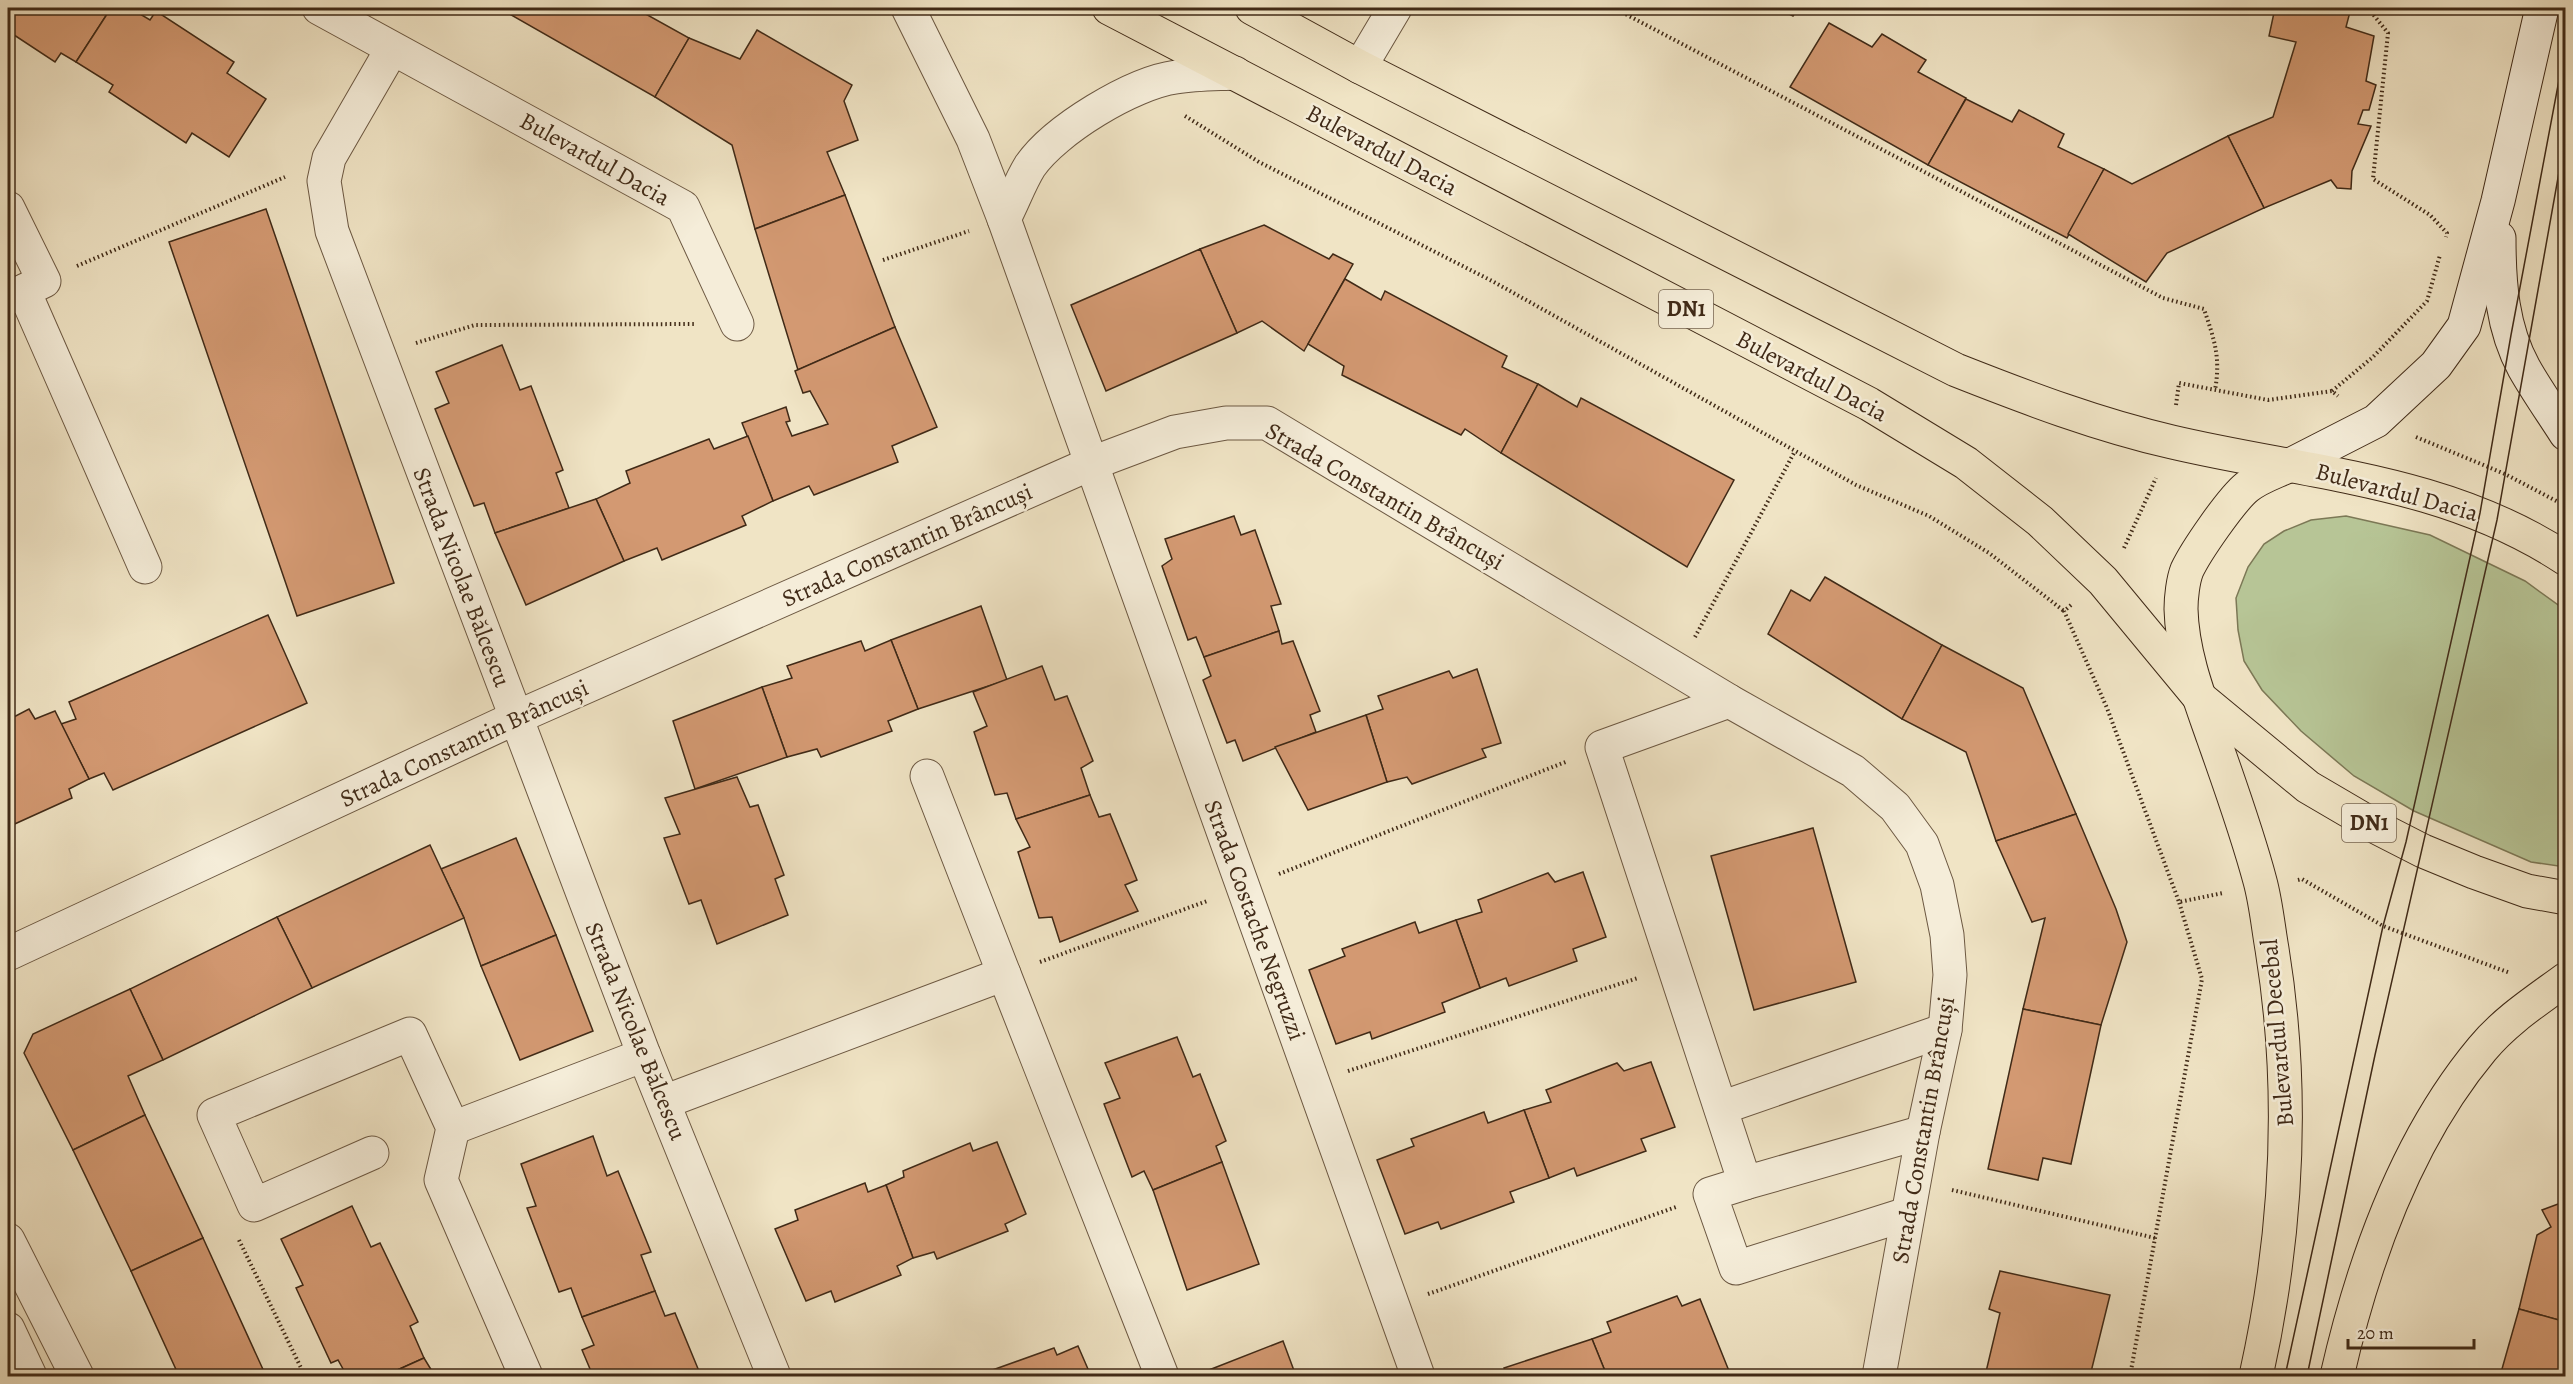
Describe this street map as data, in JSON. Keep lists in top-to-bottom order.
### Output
{
  "streets": {
    "main road": ["Bulevardul Dacia", "DN1", "Bulevardul Decebal"],
    "street": ["Strada Constantin Brâncuși", "Strada Nicolae Bălcescu", "Strada Costache Negruzzi"]
  },
  "crossings": [
    ["Bulevardul Dacia", "Strada Nicolae Bălcescu"],
    ["Bulevardul Dacia", "Bulevardul Decebal"],
    ["Strada Constantin Brâncuși", "Strada Nicolae Bălcescu"],
    ["Strada Constantin Brâncuși", "Strada Costache Negruzzi"]
  ],
  "scale_bar": "20 m"
}
